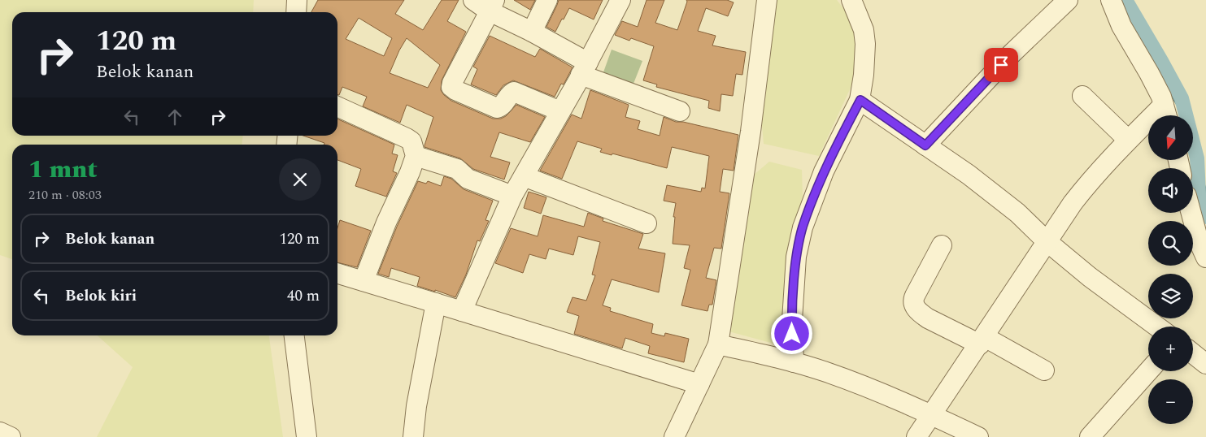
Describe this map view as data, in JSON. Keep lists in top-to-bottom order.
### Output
{
  "north": "bottom",
  "page": {
    "turn": ["120 m", "Belok kanan"],
    "map_buttons": ["+", "−"],
    "heading": ["1 mnt", "210 m · 08:03"],
    "list": [
      {
        "name": "Belok kanan",
        "value": "120 m"
      },
      {
        "name": "Belok kiri",
        "value": "40 m"
      }
    ]
  }
}
